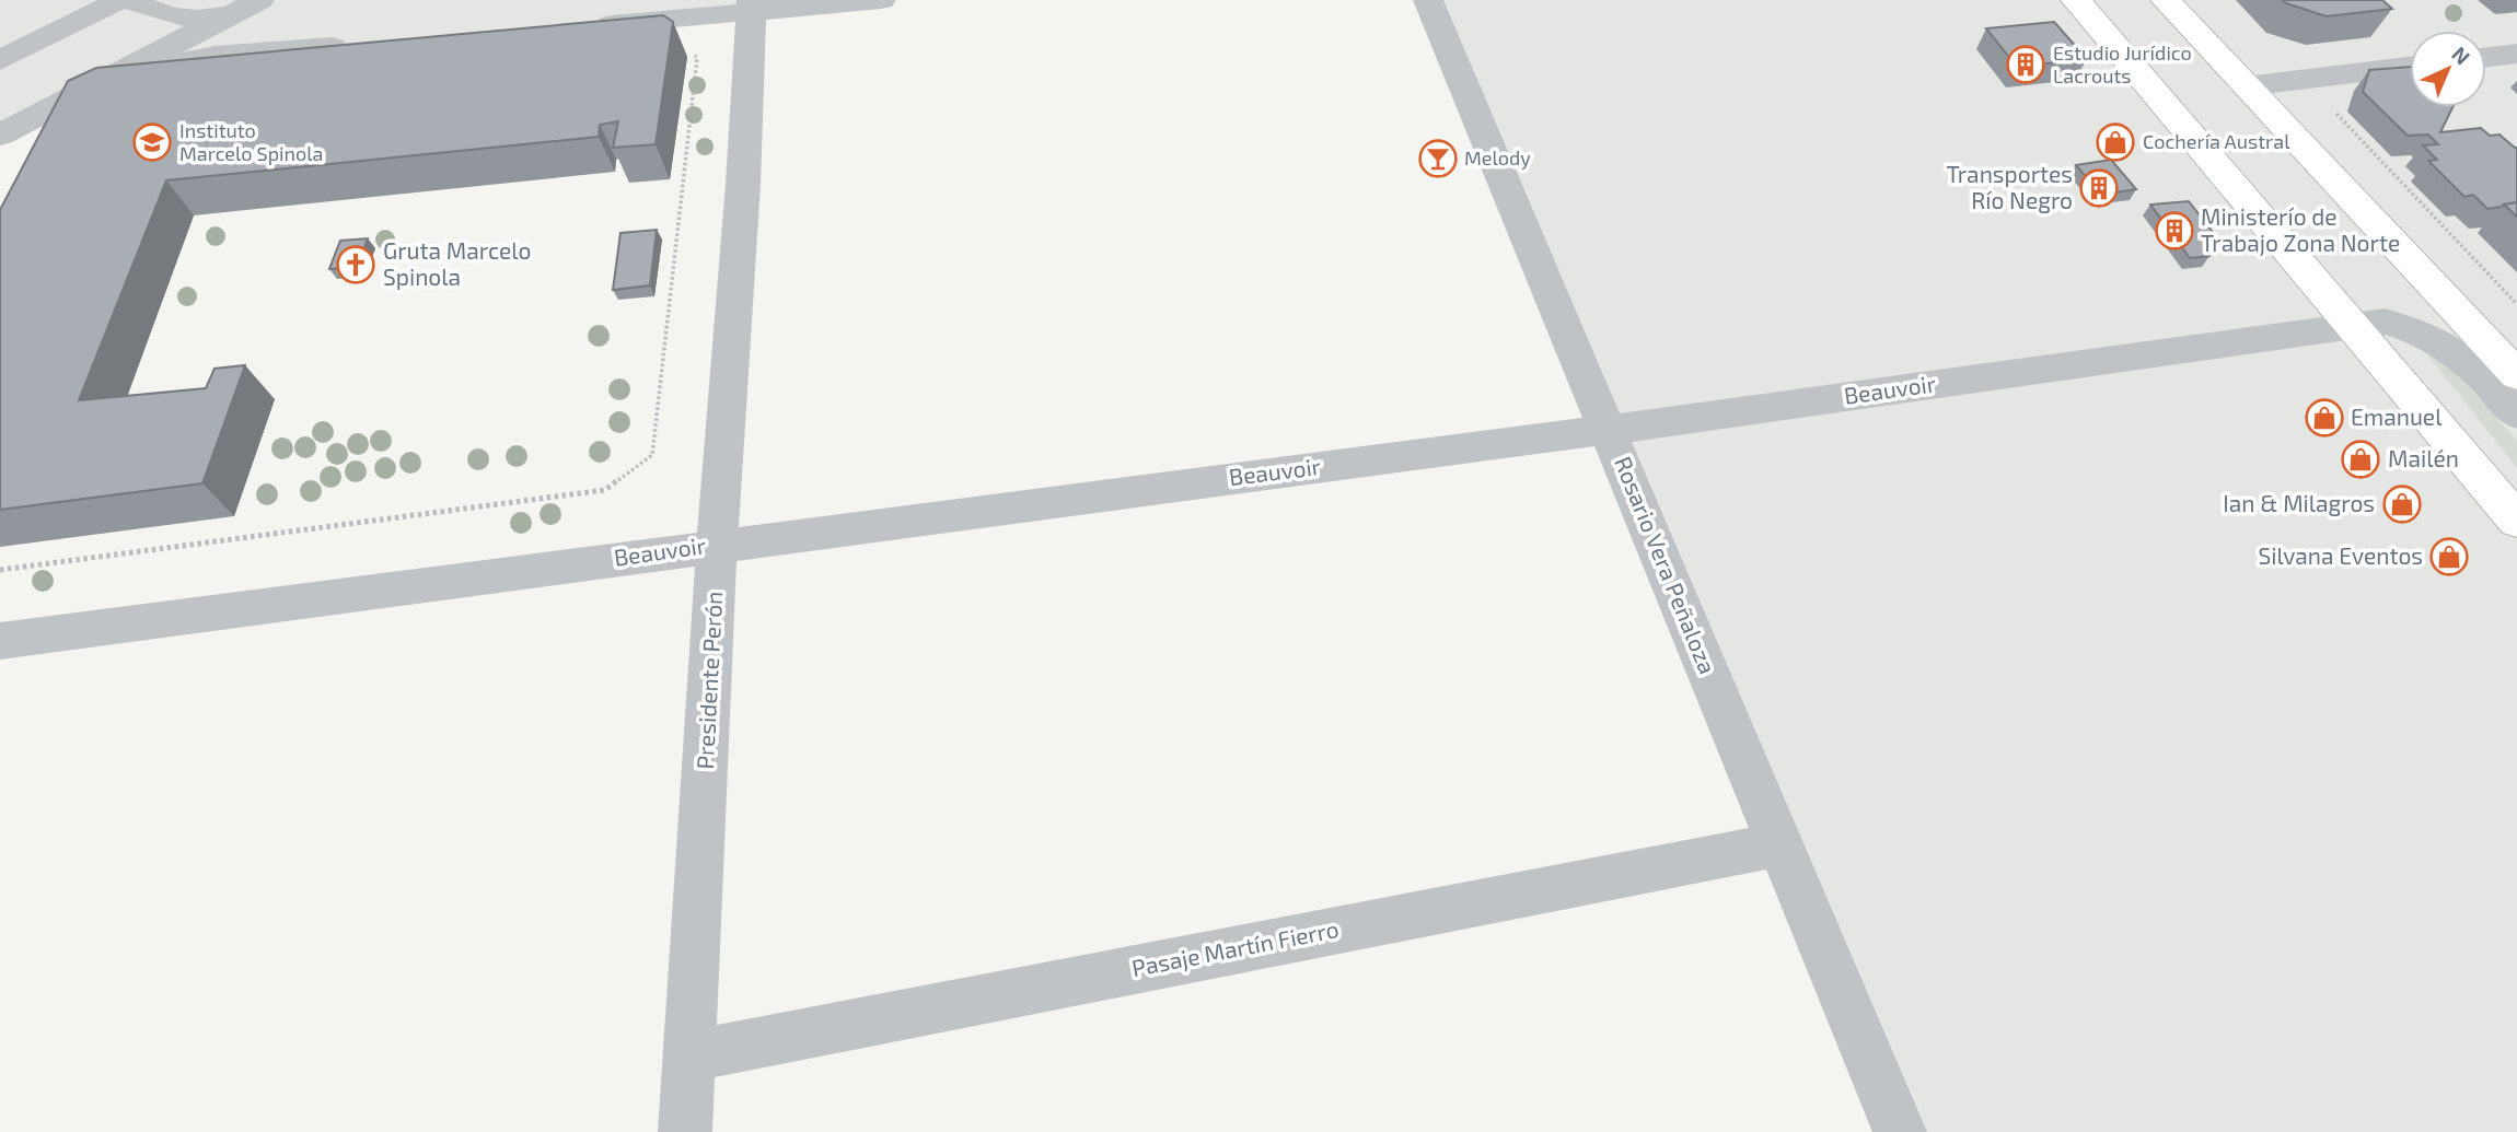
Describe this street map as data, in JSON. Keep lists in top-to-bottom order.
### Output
{
  "streets": {
    "street": [
      "Beauvoir",
      "Rosario Vera Peñaloza",
      "Presidente Perón",
      "Pasaje Martín Fierro"
    ]
  },
  "crossings": [
    ["Beauvoir", "Rosario Vera Peñaloza"],
    ["Beauvoir", "Presidente Perón"],
    ["Rosario Vera Peñaloza", "Pasaje Martín Fierro"],
    ["Presidente Perón", "Pasaje Martín Fierro"]
  ],
  "places": {
    "building": ["Estudio Jurídico Lacrouts", "Transportes Río Negro", "Ministerío de Trabajo Zona Norte"],
    "school or university": ["Instituto Marcelo Spinola"],
    "shop": [
      "Cochería Austral",
      "Emanuel",
      "Mailén",
      "Ian & Milagros",
      "Silvana Eventos"
    ],
    "bar": ["Melody"],
    "church": ["Gruta Marcelo Spinola"]
  },
  "north": "top right"
}
